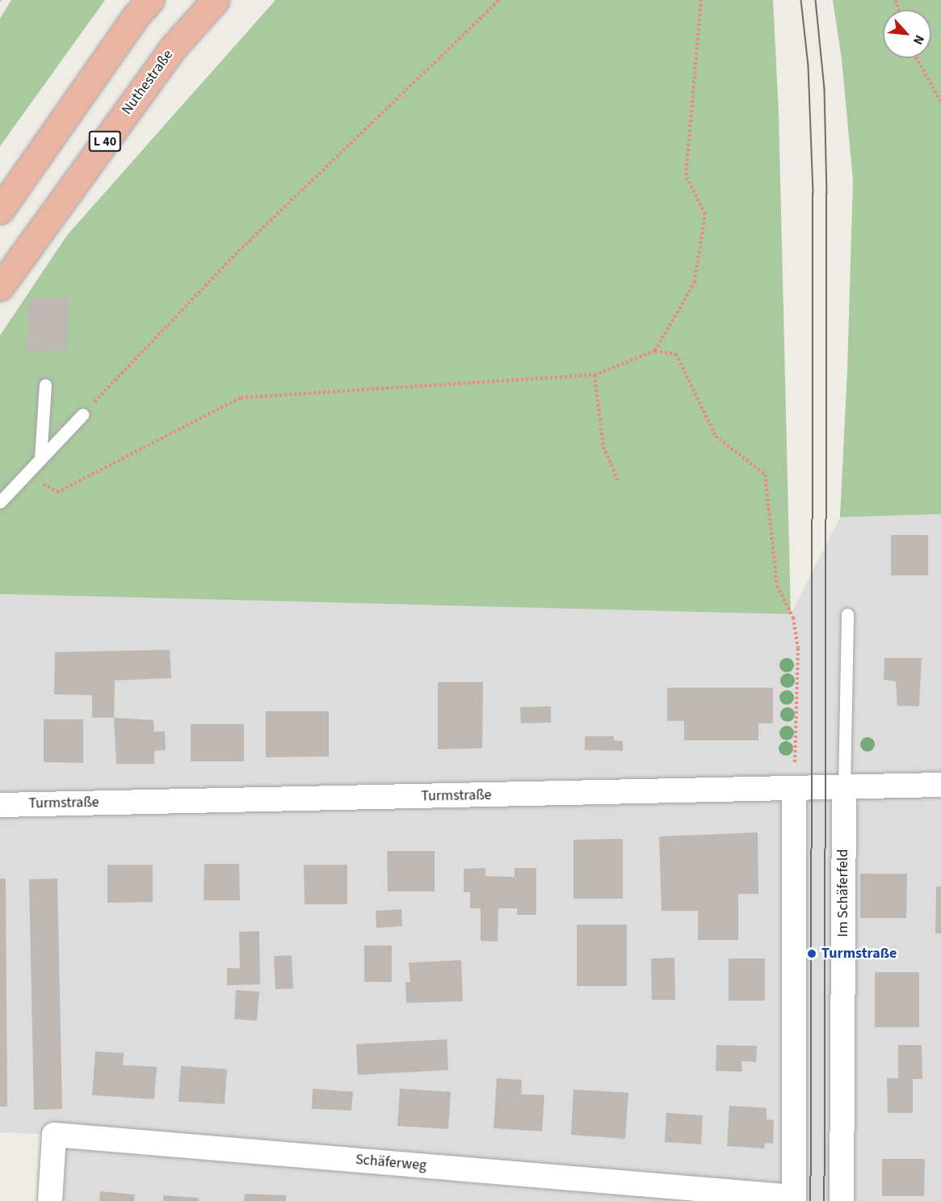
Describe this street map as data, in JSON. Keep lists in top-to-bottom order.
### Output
{
  "streets": {
    "highway": ["Nuthestraße", "L 40"],
    "street": ["Turmstraße", "Im Schäferfeld", "Schäferweg"]
  },
  "crossings": [
    ["Turmstraße", "Im Schäferfeld"]
  ],
  "places": ["Turmstraße"],
  "north": "bottom right"
}
